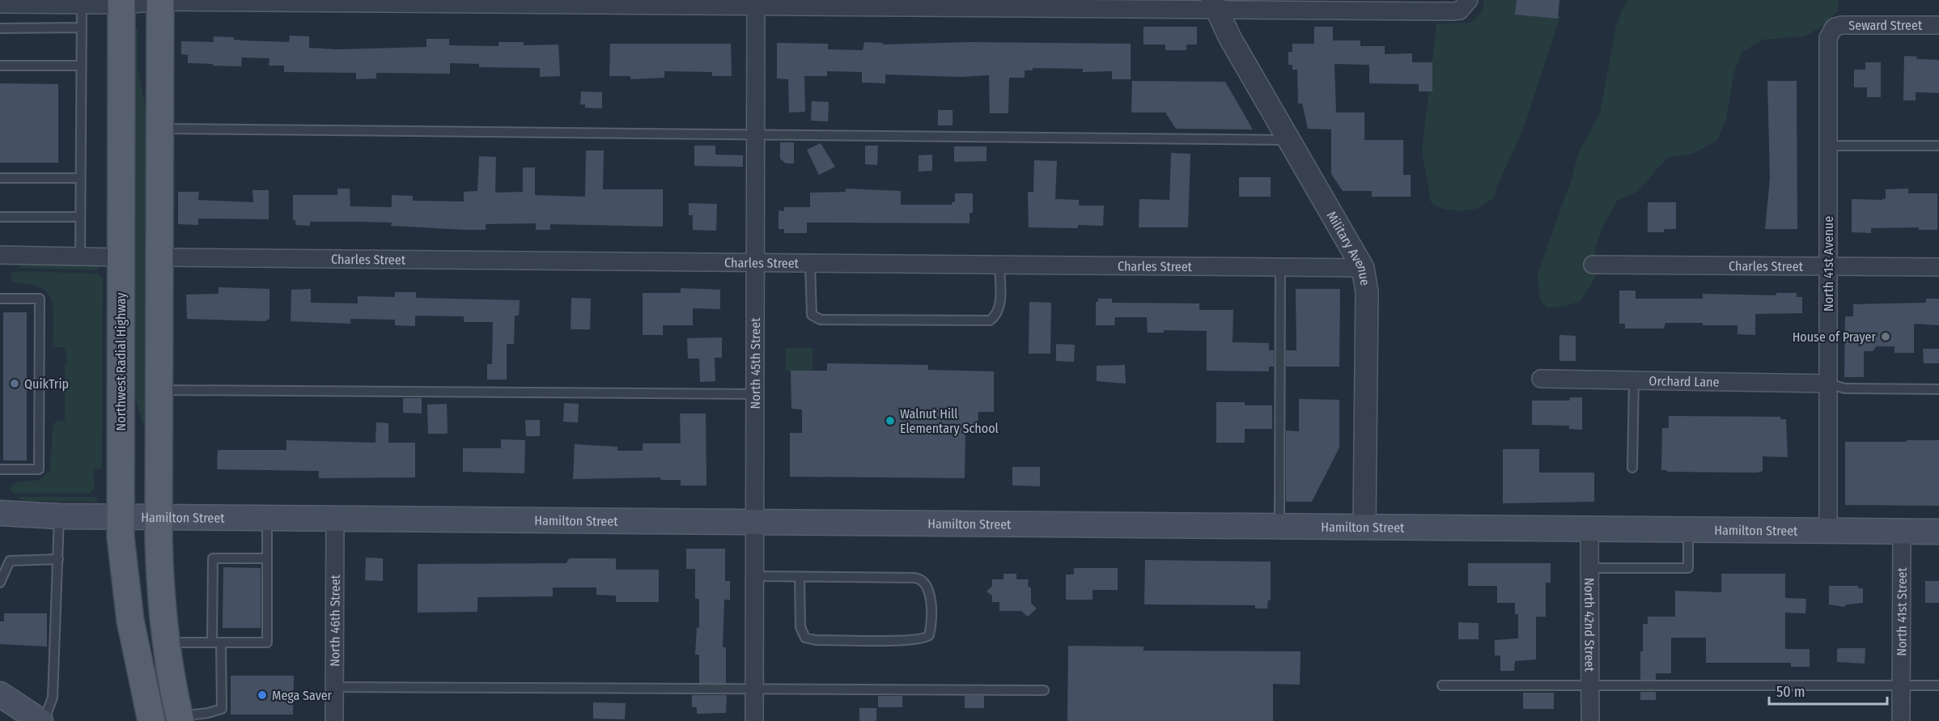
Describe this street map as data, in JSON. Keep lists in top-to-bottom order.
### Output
{
  "streets": {
    "main road": ["Northwest Radial Highway", "Hamilton Street"],
    "street": [
      "Seward Street",
      "Military Avenue",
      "Charles Street",
      "North 41st Avenue",
      "North 45th Street",
      "Orchard Lane",
      "North 41st Street",
      "North 46th Street",
      "North 42nd Street"
    ]
  },
  "crossings": [
    ["Seward Street", "North 41st Avenue"],
    ["Military Avenue", "Charles Street"],
    ["Military Avenue", "Hamilton Street"],
    ["Charles Street", "North 41st Avenue"],
    ["Charles Street", "North 45th Street"],
    ["North 41st Avenue", "Orchard Lane"],
    ["North 41st Avenue", "Hamilton Street"],
    ["Northwest Radial Highway", "Hamilton Street"],
    ["North 45th Street", "Hamilton Street"],
    ["Hamilton Street", "North 41st Street"],
    ["Hamilton Street", "North 46th Street"],
    ["Hamilton Street", "North 42nd Street"]
  ],
  "places": [
    "House of Prayer",
    "QuikTrip",
    "Walnut Hill Elementary School",
    "Mega Saver"
  ],
  "scale_bar": "50 m"
}
